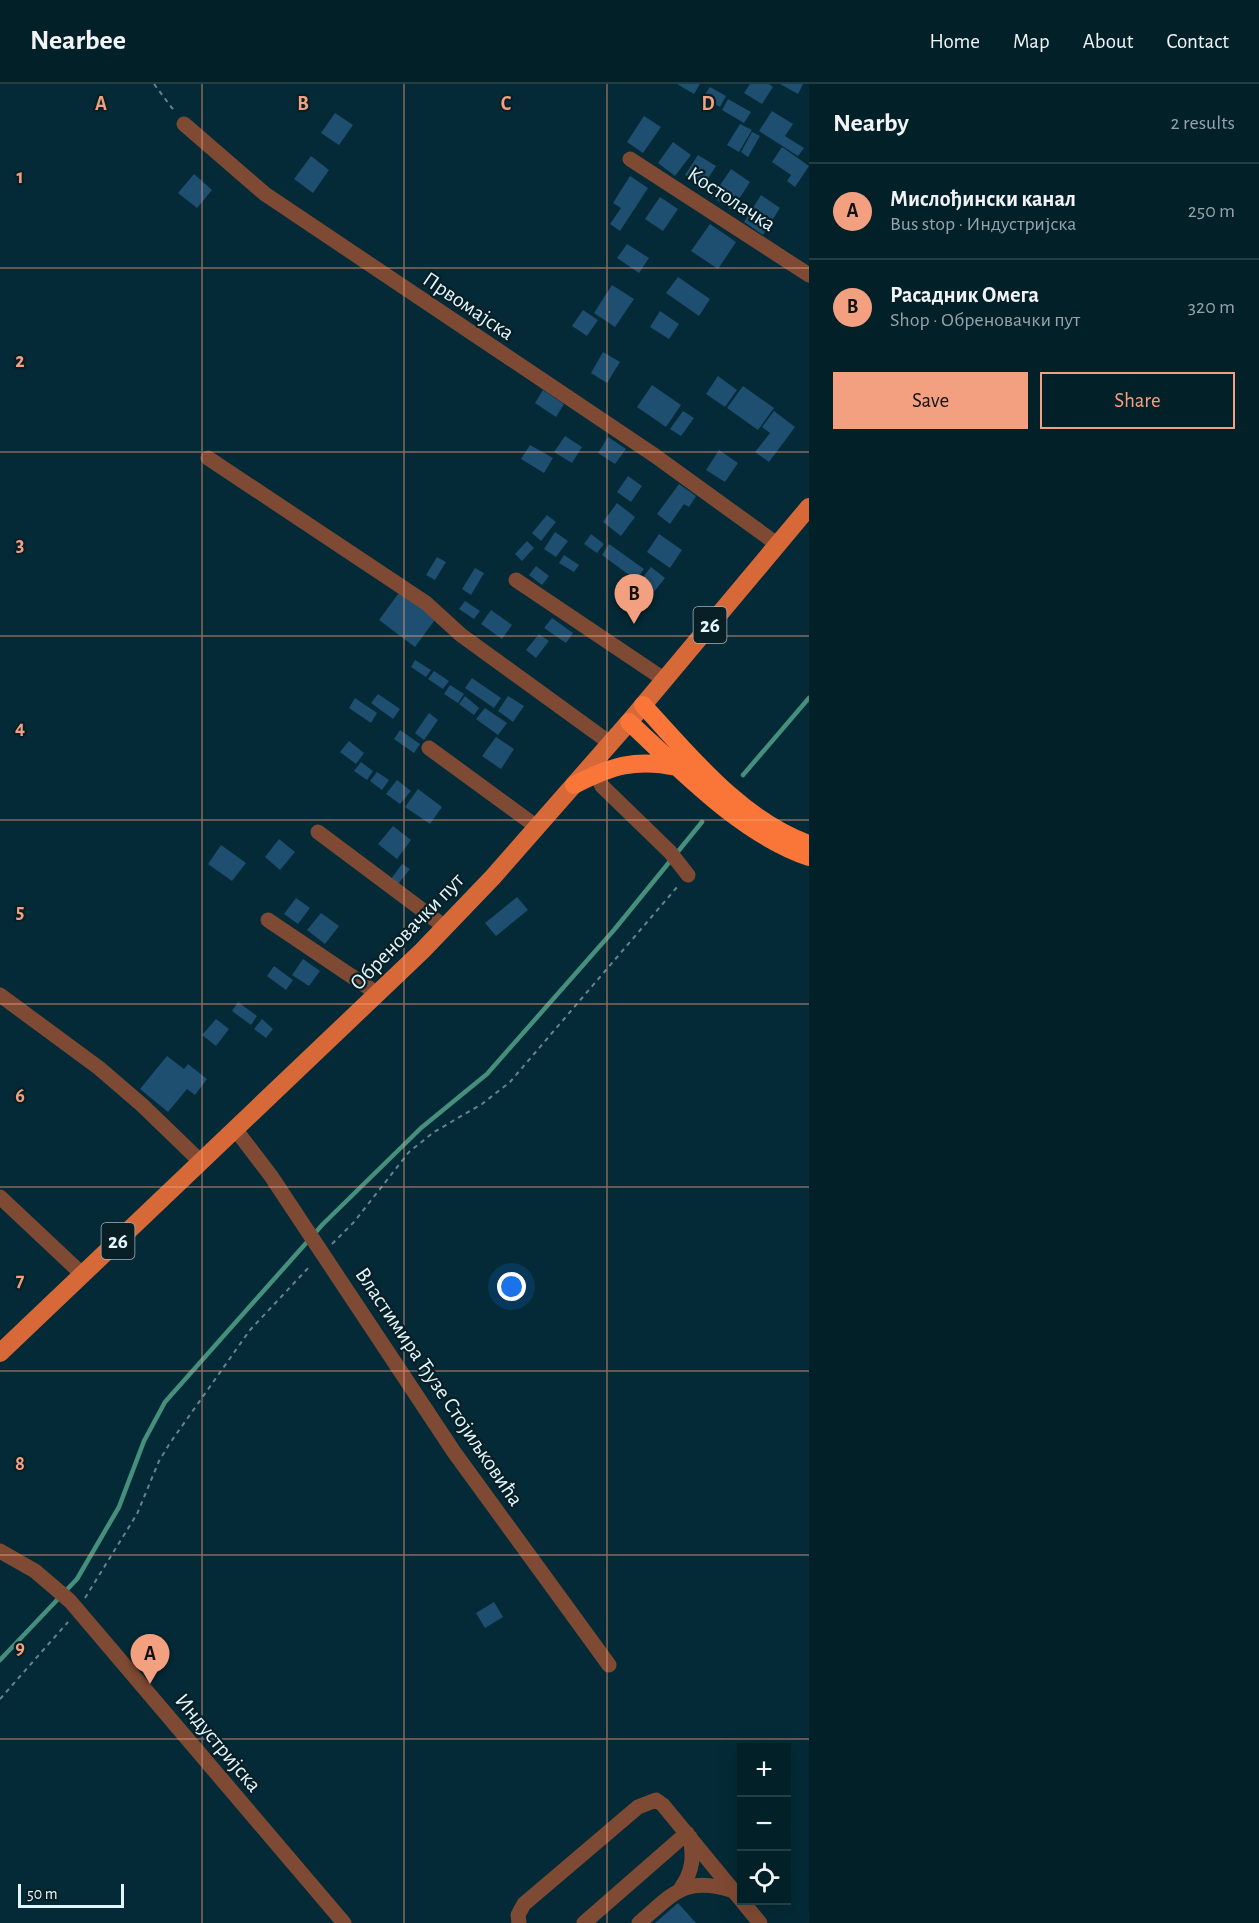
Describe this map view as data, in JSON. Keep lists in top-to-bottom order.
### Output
{
  "streets": {
    "main road": ["26", "Обреновачки пут"],
    "street": [
      "Костолачка",
      "Првомајска",
      "Властимира Ђузе Стојиљковића",
      "Индустријска"
    ]
  },
  "crossings": [
    ["Првомајска", "Обреновачки пут"],
    ["Обреновачки пут", "Властимира Ђузе Стојиљковића"]
  ],
  "scale_bar": "50 m",
  "page": {
    "header": "Nearbee",
    "nav": [
      "Home",
      "Map",
      "About",
      "Contact"
    ],
    "heading": ["Nearby", "2 results"],
    "list": [
      {
        "mark": "A",
        "name": "Мислођински канал",
        "note": "Bus stop · Индустријска",
        "value": "250 m"
      },
      {
        "mark": "B",
        "name": "Расадник Омега",
        "note": "Shop · Обреновачки пут",
        "value": "320 m"
      }
    ],
    "buttons": ["Save", "Share"],
    "pins": ["B", "A"],
    "map_buttons": ["+", "−"],
    "scale": "50 m"
  },
  "grid": {
    "columns": [
      "A",
      "B",
      "C",
      "D"
    ],
    "rows": [
      "1",
      "2",
      "3",
      "4",
      "5",
      "6",
      "7",
      "8",
      "9"
    ]
  }
}
